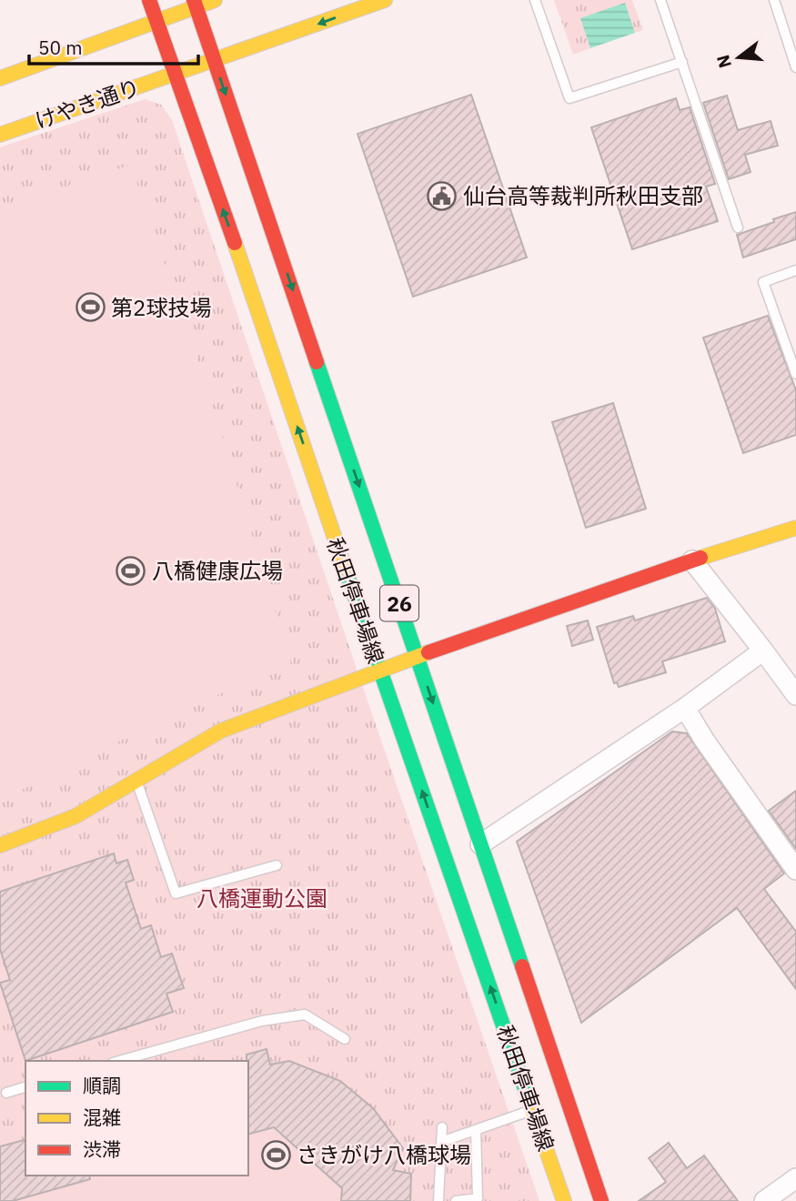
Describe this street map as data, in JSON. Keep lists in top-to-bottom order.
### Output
{
  "streets": {
    "main road": ["けやき通り", "秋田停車場線", "26"]
  },
  "crossings": [
    ["けやき通り", "秋田停車場線"]
  ],
  "parks": ["八橋運動公園"],
  "places": {
    "public building": ["仙台高等裁判所秋田支部"],
    "sports": ["第2球技場", "八橋健康広場", "さきがけ八橋球場"]
  },
  "legend": ["順調", "混雑", "渋滞"],
  "scale_bar": "50 m",
  "north": "left"
}
